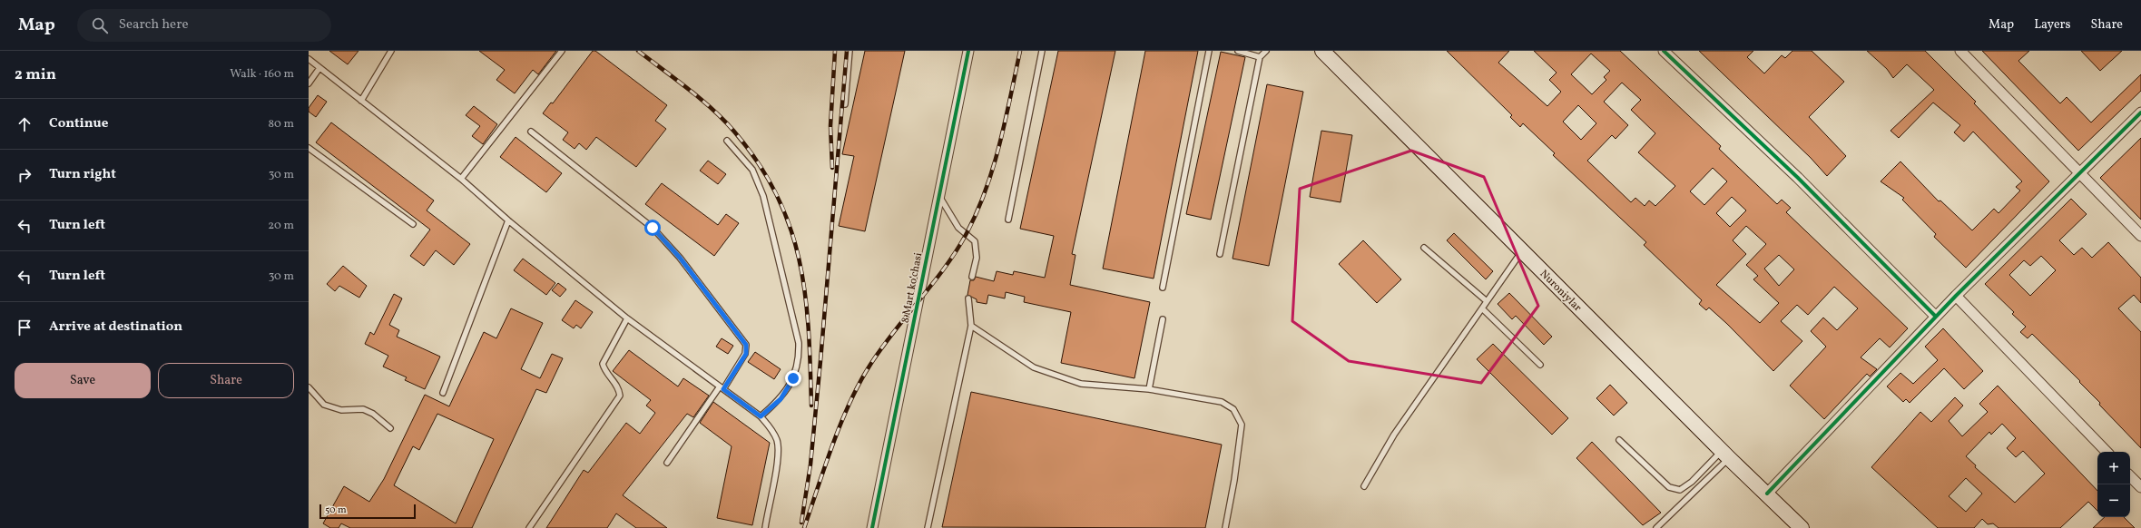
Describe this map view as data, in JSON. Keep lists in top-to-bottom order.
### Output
{
  "streets": {
    "main road": ["Nuroniylar"],
    "street": ["8 Mart koʻchasi"]
  },
  "scale_bar": "50 m",
  "page": {
    "header": "Map",
    "search": "Search here",
    "nav": ["Map", "Layers", "Share"],
    "heading": ["2 min", "Walk · 160 m"],
    "list": [
      ["Continue", "80 m"],
      ["Turn right", "30 m"],
      ["Turn left", "20 m"],
      ["Turn left", "30 m"],
      "Arrive at destination"
    ],
    "buttons": ["Save", "Share"],
    "map_buttons": ["+", "−"],
    "scale": "50 m"
  }
}
